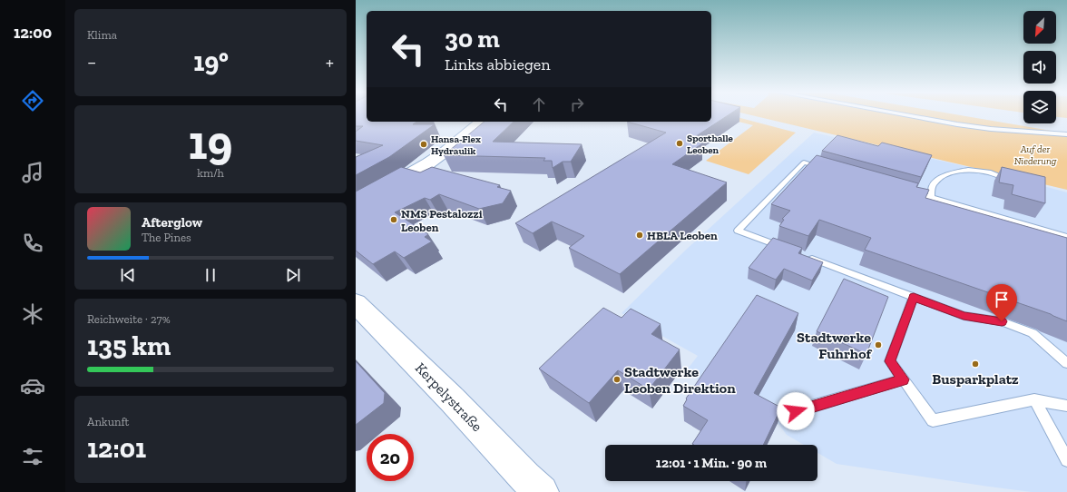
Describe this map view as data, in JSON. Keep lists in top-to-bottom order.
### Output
{
  "streets": {
    "main road": ["Kerpelystraße"]
  },
  "parks": ["Auf der Niederung"],
  "places": [
    "Sporthalle Leoben",
    "Hansa-Flex Hydraulik",
    "NMS Pestalozzi Leoben",
    "HBLA Leoben",
    "Stadtwerke Fuhrhof",
    "Busparkplatz",
    "Stadtwerke Leoben Direktion"
  ],
  "north": "bottom left",
  "page": {
    "tabs": "12:00",
    "tile": [
      "Klima",
      ["19", "km/h"],
      ["Reichweite · 27%", "135 km"],
      ["Ankunft", "12:01"]
    ],
    "turn": ["30 m", "Links abbiegen"],
    "heat": ["−", "19°", "+"],
    "song": ["Afterglow", "The Pines"],
    "limit": "20",
    "trip": "12:01 · 1 Min. · 90 m"
  }
}
